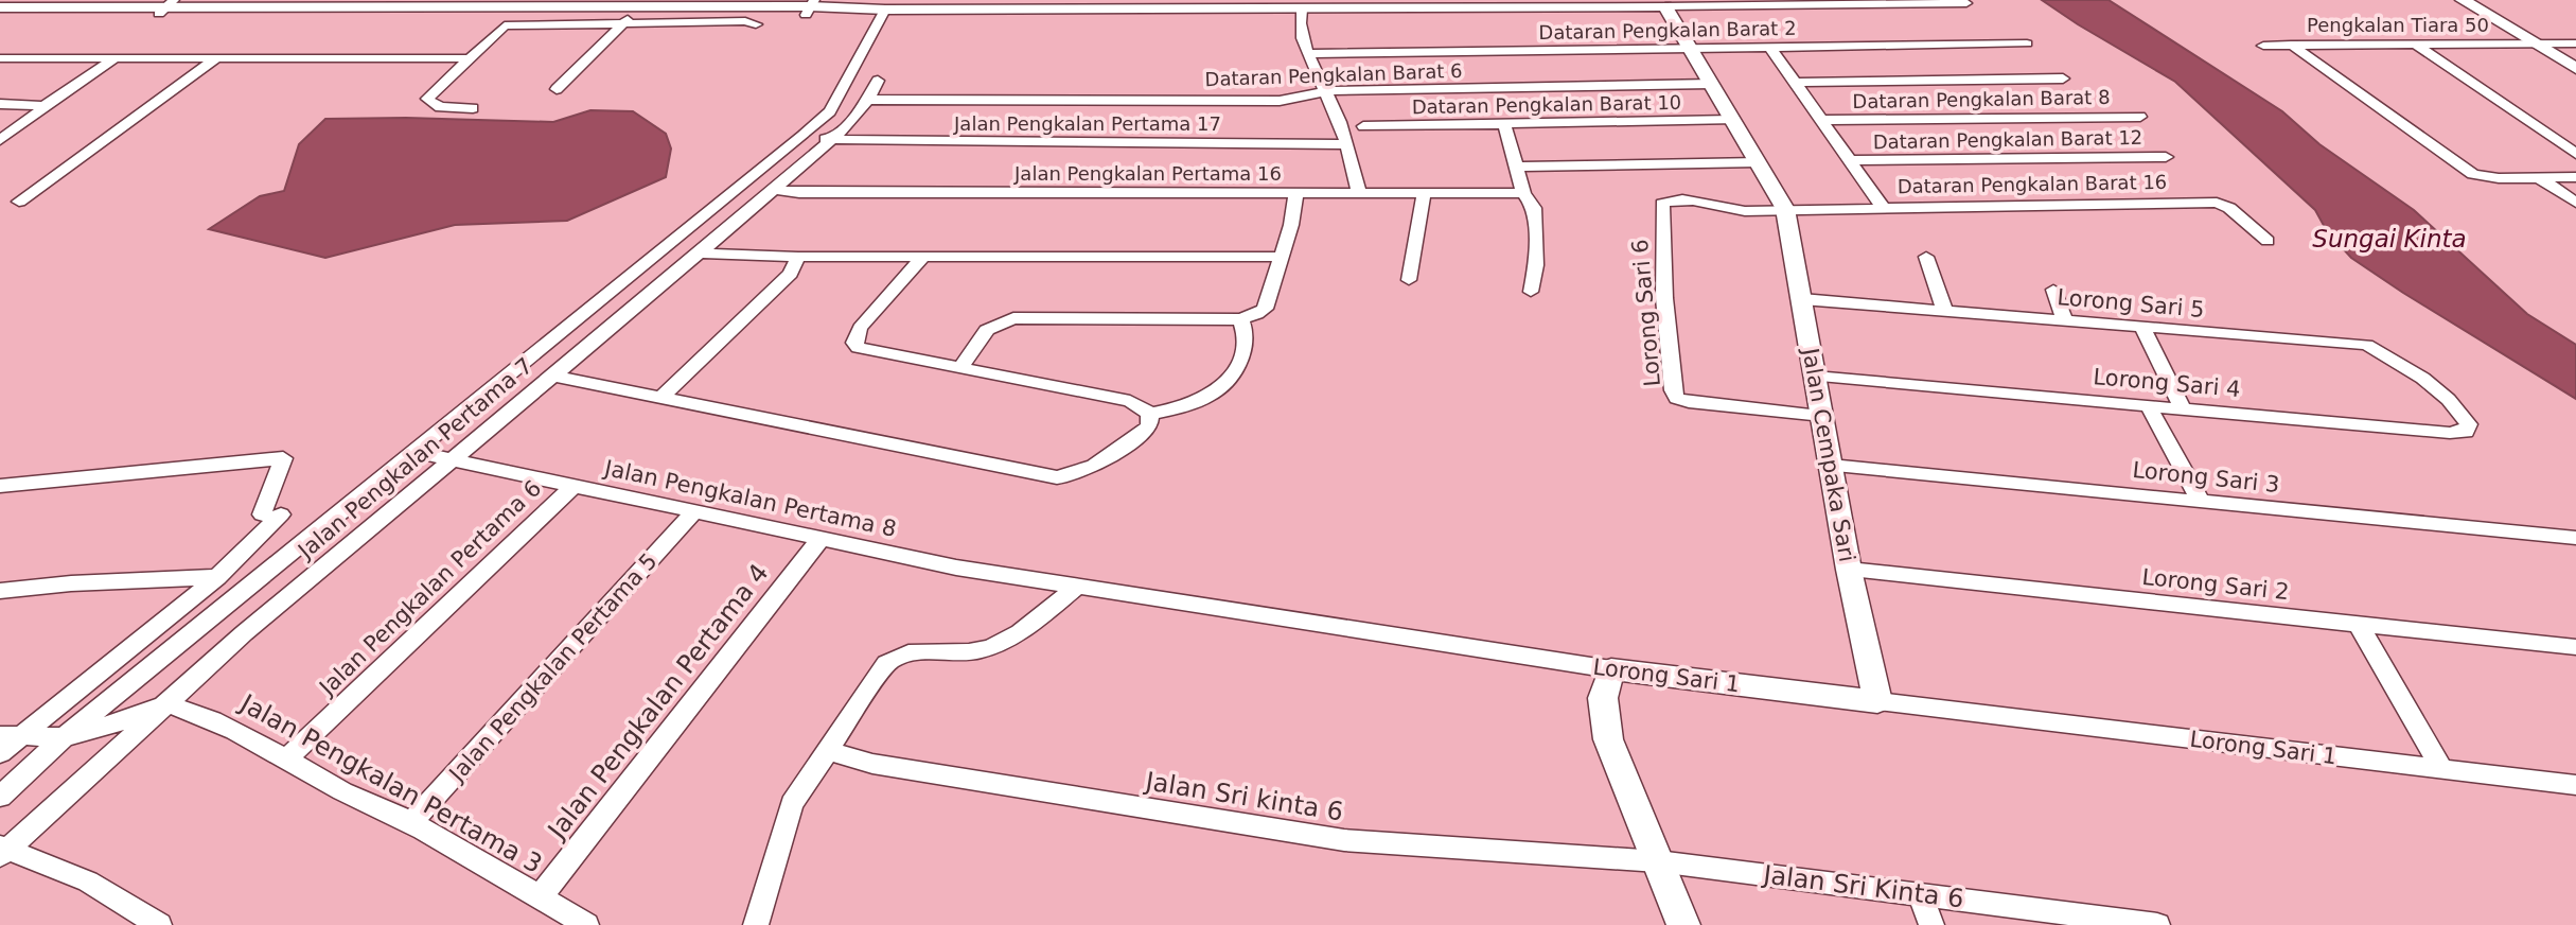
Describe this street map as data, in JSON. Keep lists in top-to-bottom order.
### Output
{
  "streets": {
    "street": [
      "Pengkalan Tiara 50",
      "Dataran Pengkalan Barat 2",
      "Dataran Pengkalan Barat 6",
      "Dataran Pengkalan Barat 8",
      "Dataran Pengkalan Barat 10",
      "Jalan Pengkalan Pertama 17",
      "Dataran Pengkalan Barat 12",
      "Jalan Pengkalan Pertama 16",
      "Dataran Pengkalan Barat 16",
      "Lorong Sari 5",
      "Lorong Sari 6",
      "Lorong Sari 4",
      "Jalan Cempaka Sari",
      "Jalan Pengkalan Pertama 7",
      "Lorong Sari 3",
      "Jalan Pengkalan Pertama 8",
      "Lorong Sari 2",
      "Jalan Pengkalan Pertama 6",
      "Jalan Pengkalan Pertama 5",
      "Lorong Sari 1",
      "Jalan Pengkalan Pertama 4",
      "Jalan Pengkalan Pertama 3",
      "Jalan Sri kinta 6",
      "Jalan Sri Kinta 6"
    ]
  },
  "crossings": [
    ["Dataran Pengkalan Barat 6", "Jalan Pengkalan Pertama 7"],
    ["Jalan Pengkalan Pertama 17", "Jalan Pengkalan Pertama 7"],
    ["Jalan Pengkalan Pertama 16", "Jalan Pengkalan Pertama 7"],
    ["Dataran Pengkalan Barat 16", "Lorong Sari 6"],
    ["Dataran Pengkalan Barat 16", "Jalan Cempaka Sari"],
    ["Lorong Sari 5", "Lorong Sari 4"],
    ["Lorong Sari 5", "Jalan Cempaka Sari"],
    ["Lorong Sari 6", "Jalan Cempaka Sari"],
    ["Lorong Sari 4", "Jalan Cempaka Sari"],
    ["Jalan Cempaka Sari", "Lorong Sari 3"],
    ["Jalan Cempaka Sari", "Lorong Sari 2"],
    ["Jalan Cempaka Sari", "Lorong Sari 1"],
    ["Jalan Pengkalan Pertama 7", "Jalan Pengkalan Pertama 8"],
    ["Jalan Pengkalan Pertama 7", "Jalan Pengkalan Pertama 3"],
    ["Jalan Pengkalan Pertama 8", "Jalan Pengkalan Pertama 6"],
    ["Jalan Pengkalan Pertama 8", "Jalan Pengkalan Pertama 5"],
    ["Jalan Pengkalan Pertama 8", "Lorong Sari 1"],
    ["Jalan Pengkalan Pertama 8", "Jalan Pengkalan Pertama 4"],
    ["Jalan Pengkalan Pertama 6", "Jalan Pengkalan Pertama 3"],
    ["Jalan Pengkalan Pertama 5", "Jalan Pengkalan Pertama 3"],
    ["Jalan Pengkalan Pertama 4", "Jalan Pengkalan Pertama 3"],
    ["Jalan Sri kinta 6", "Jalan Sri Kinta 6"]
  ],
  "water": ["Sungai Kinta"]
}
